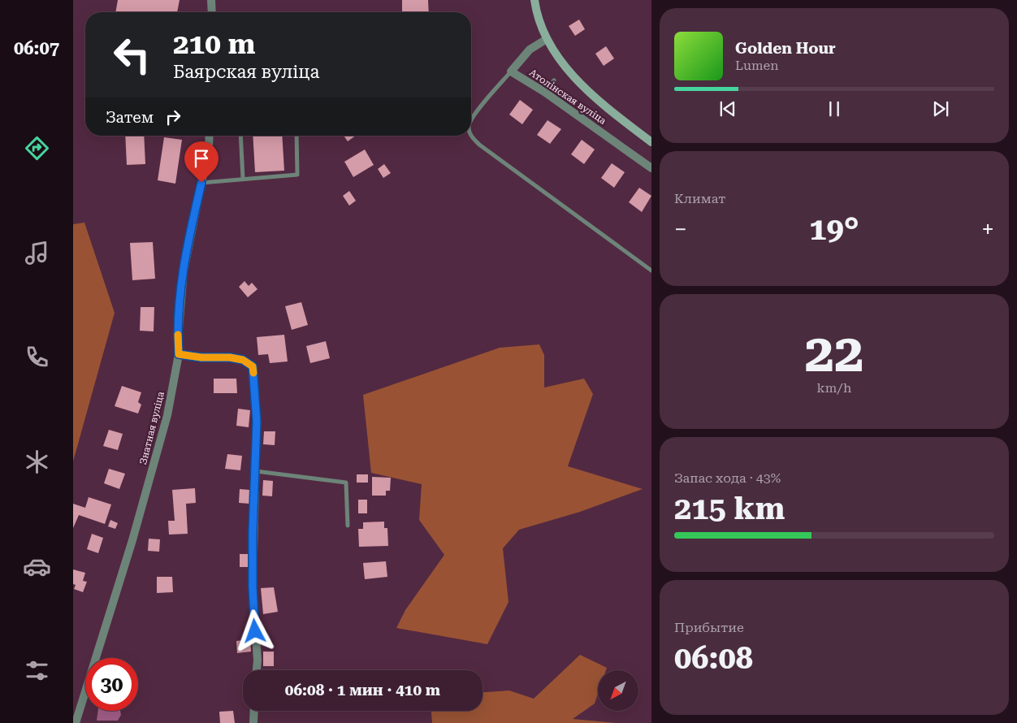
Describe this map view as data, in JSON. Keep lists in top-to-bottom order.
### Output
{
  "streets": {
    "street": ["Атолінская вуліца", "Знатная вуліца"]
  },
  "north": "bottom left",
  "page": {
    "tabs": "06:07",
    "turn": ["210 m", "Баярская вуліца"],
    "song": ["Golden Hour", "Lumen"],
    "then": "Затем",
    "tile": [
      "Климат",
      ["22", "km/h"],
      ["Запас хода · 43%", "215 km"],
      ["Прибытие", "06:08"]
    ],
    "heat": ["−", "19°", "+"],
    "limit": "30",
    "trip": "06:08 · 1 мин · 410 m"
  }
}
